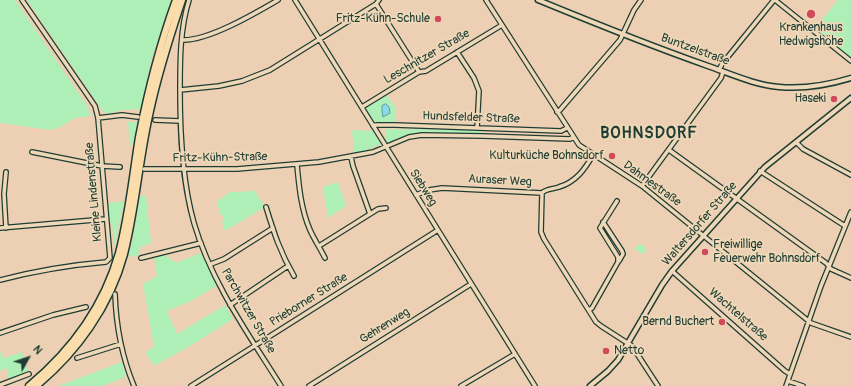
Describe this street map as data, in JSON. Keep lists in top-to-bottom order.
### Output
{
  "streets": {
    "street": [
      "Buntzelstraße",
      "Leschnitzer Straße",
      "Hundsfelder Straße",
      "Fritz-Kühn-Straße",
      "Auraser Weg",
      "Dahmestraße",
      "Siebweg",
      "Kleine Lindenstraße",
      "Waltersdorfer Straße",
      "Prieborner Straße",
      "Parchwitzer Straße",
      "Wachtelstraße",
      "Gehrenweg"
    ]
  },
  "crossings": [
    ["Leschnitzer Straße", "Dahmestraße"],
    ["Leschnitzer Straße", "Siebweg"],
    ["Hundsfelder Straße", "Fritz-Kühn-Straße"],
    ["Hundsfelder Straße", "Dahmestraße"],
    ["Hundsfelder Straße", "Siebweg"],
    ["Fritz-Kühn-Straße", "Siebweg"],
    ["Fritz-Kühn-Straße", "Parchwitzer Straße"],
    ["Auraser Weg", "Dahmestraße"],
    ["Auraser Weg", "Siebweg"],
    ["Dahmestraße", "Waltersdorfer Straße"],
    ["Siebweg", "Prieborner Straße"],
    ["Siebweg", "Gehrenweg"],
    ["Waltersdorfer Straße", "Wachtelstraße"],
    ["Prieborner Straße", "Parchwitzer Straße"]
  ],
  "districts": ["BOHNSDORF"],
  "places": [
    "Krankenhaus Hedwigshöhe",
    "Fritz-Kühn-Schule",
    "Haseki",
    "Kulturküche Bohnsdorf",
    "Freiwillige Feuerwehr Bohnsdorf",
    "Bernd Buchert",
    "Netto"
  ],
  "north": "top right"
}
